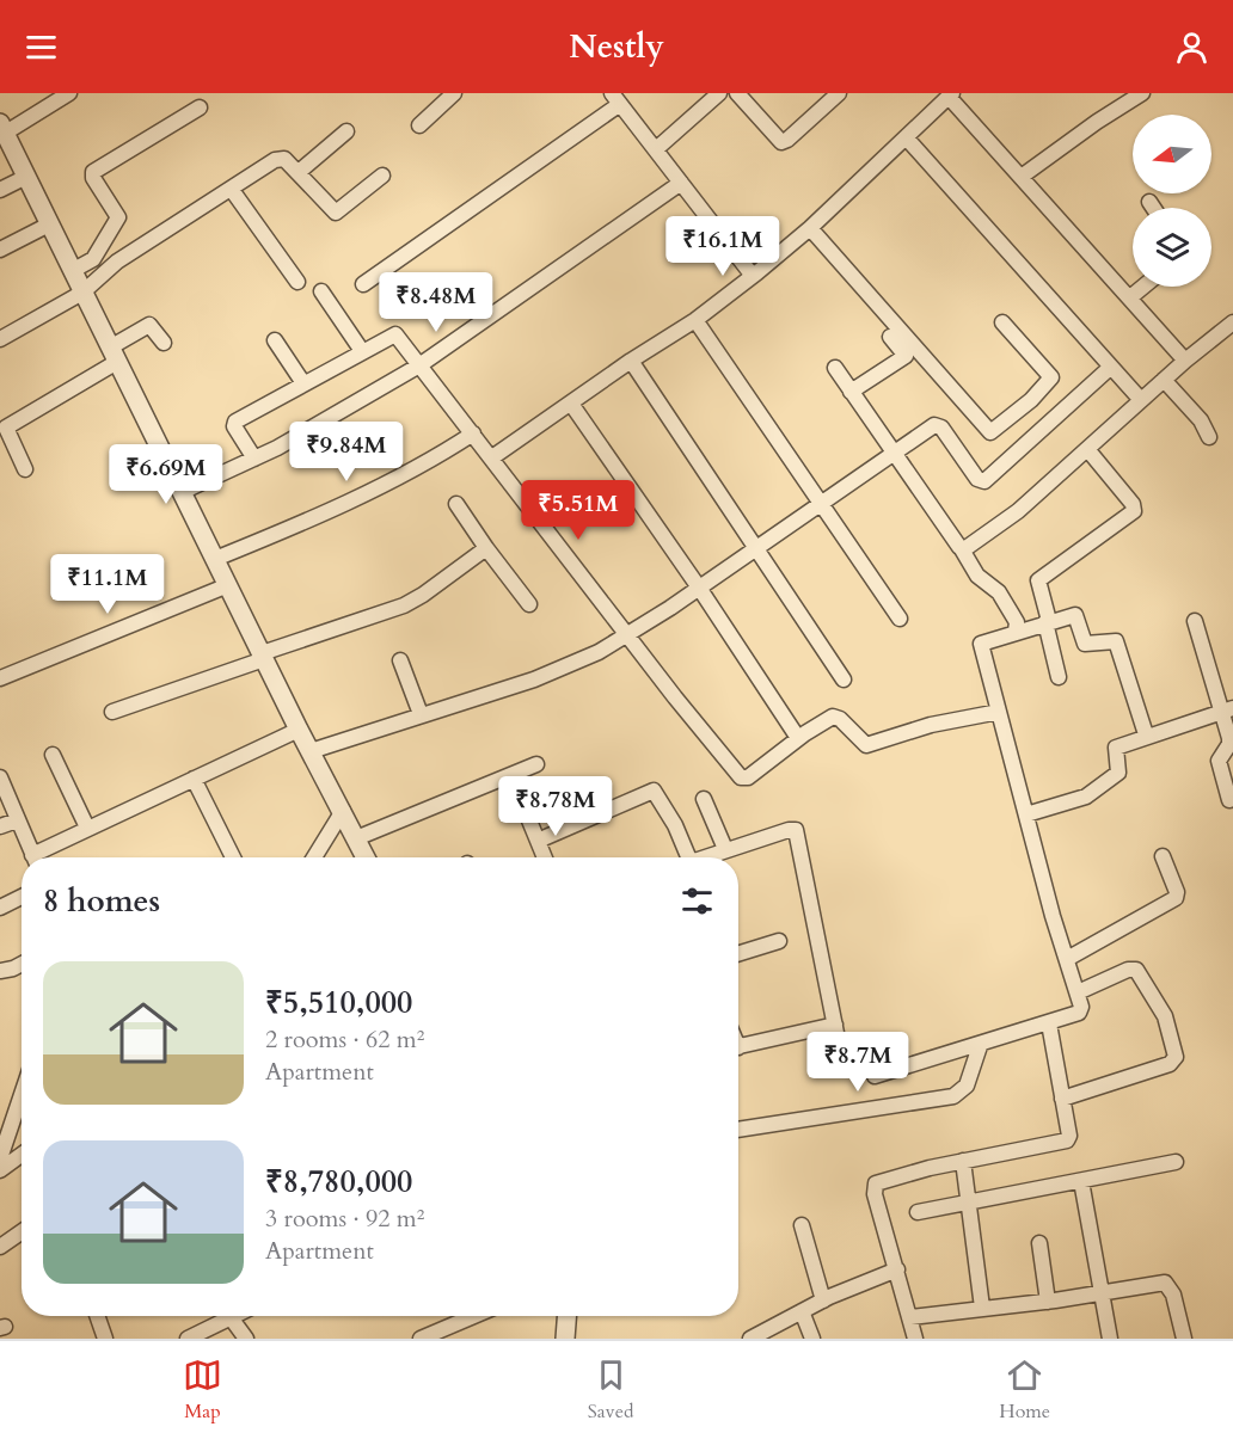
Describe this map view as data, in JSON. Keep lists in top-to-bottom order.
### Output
{
  "north": "left",
  "page": {
    "header": "Nestly",
    "price": [
      "₹16.1M",
      "₹8.48M",
      "₹9.84M",
      "₹6.69M",
      "₹5.51M",
      "₹11.1M",
      "₹8.78M",
      "₹8.7M"
    ],
    "heading": "8 homes",
    "list": [
      {
        "name": "₹5,510,000",
        "note": "2 rooms · 62 m² · Apartment"
      },
      {
        "name": "₹8,780,000",
        "note": "3 rooms · 92 m² · Apartment"
      }
    ],
    "tabs": ["Map", "Saved", "Home"]
  }
}
